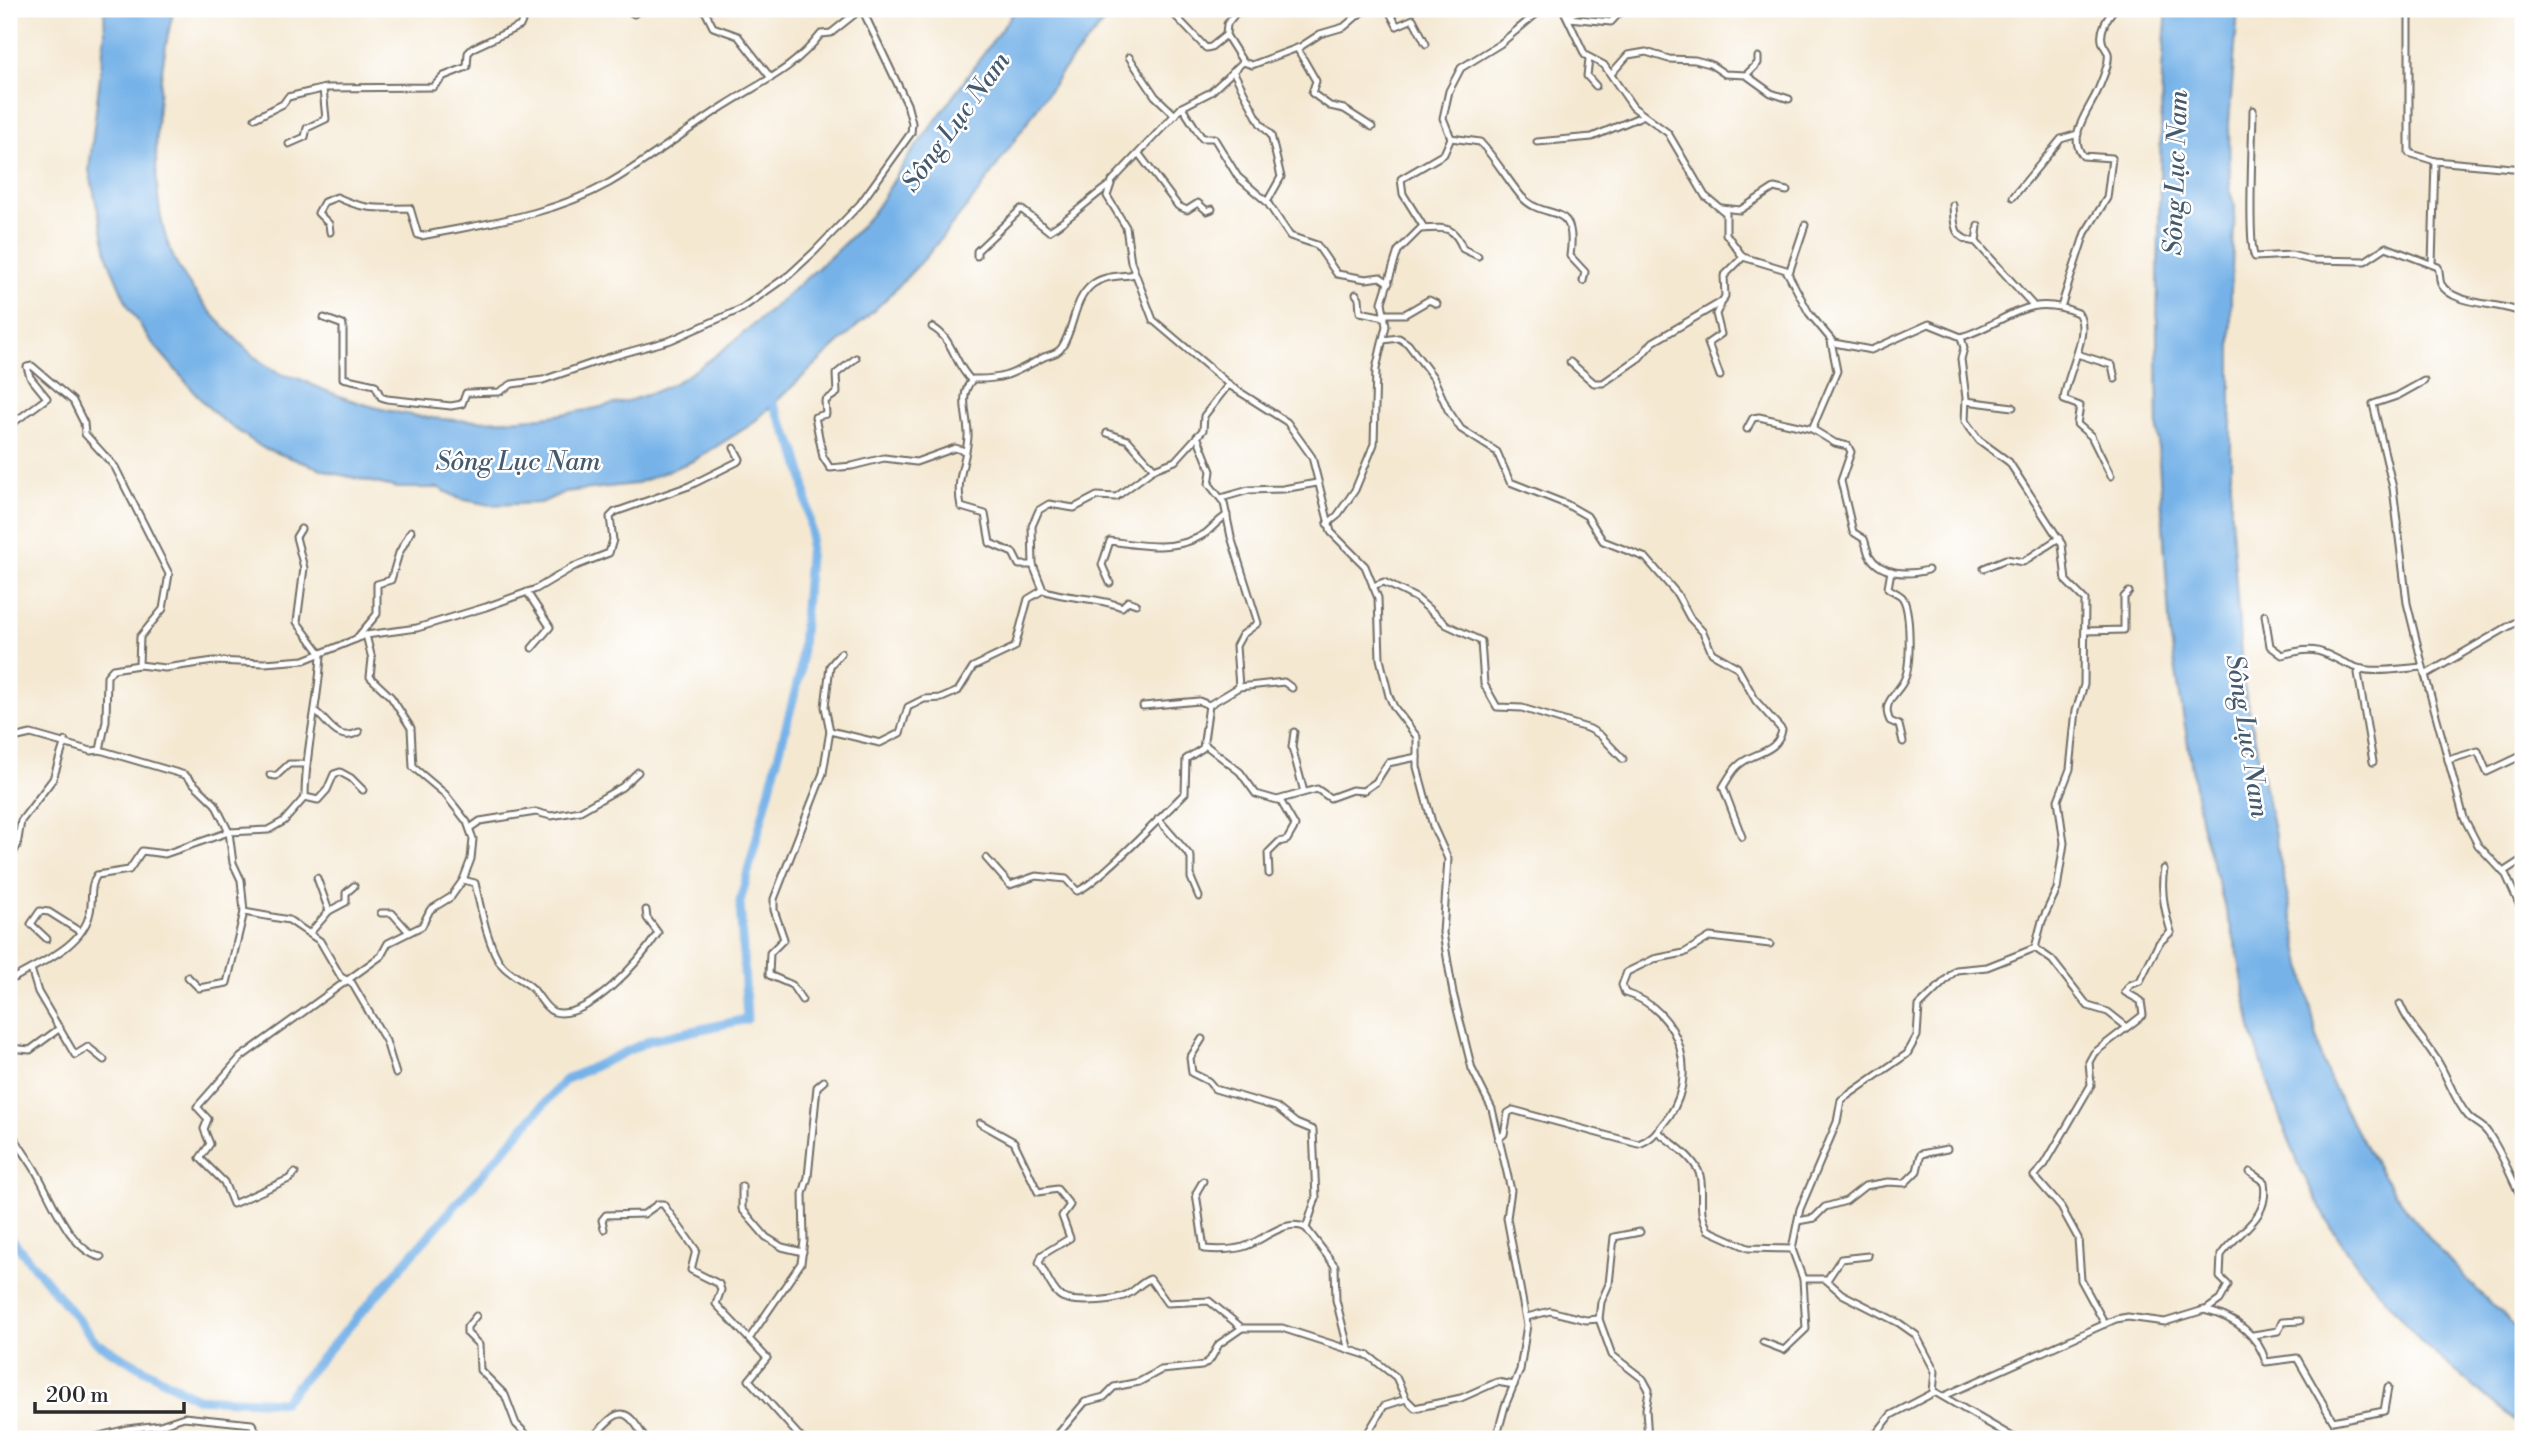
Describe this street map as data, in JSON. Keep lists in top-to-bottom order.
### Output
{
  "water": ["Sông Lục Nam"],
  "scale_bar": "200 m"
}
